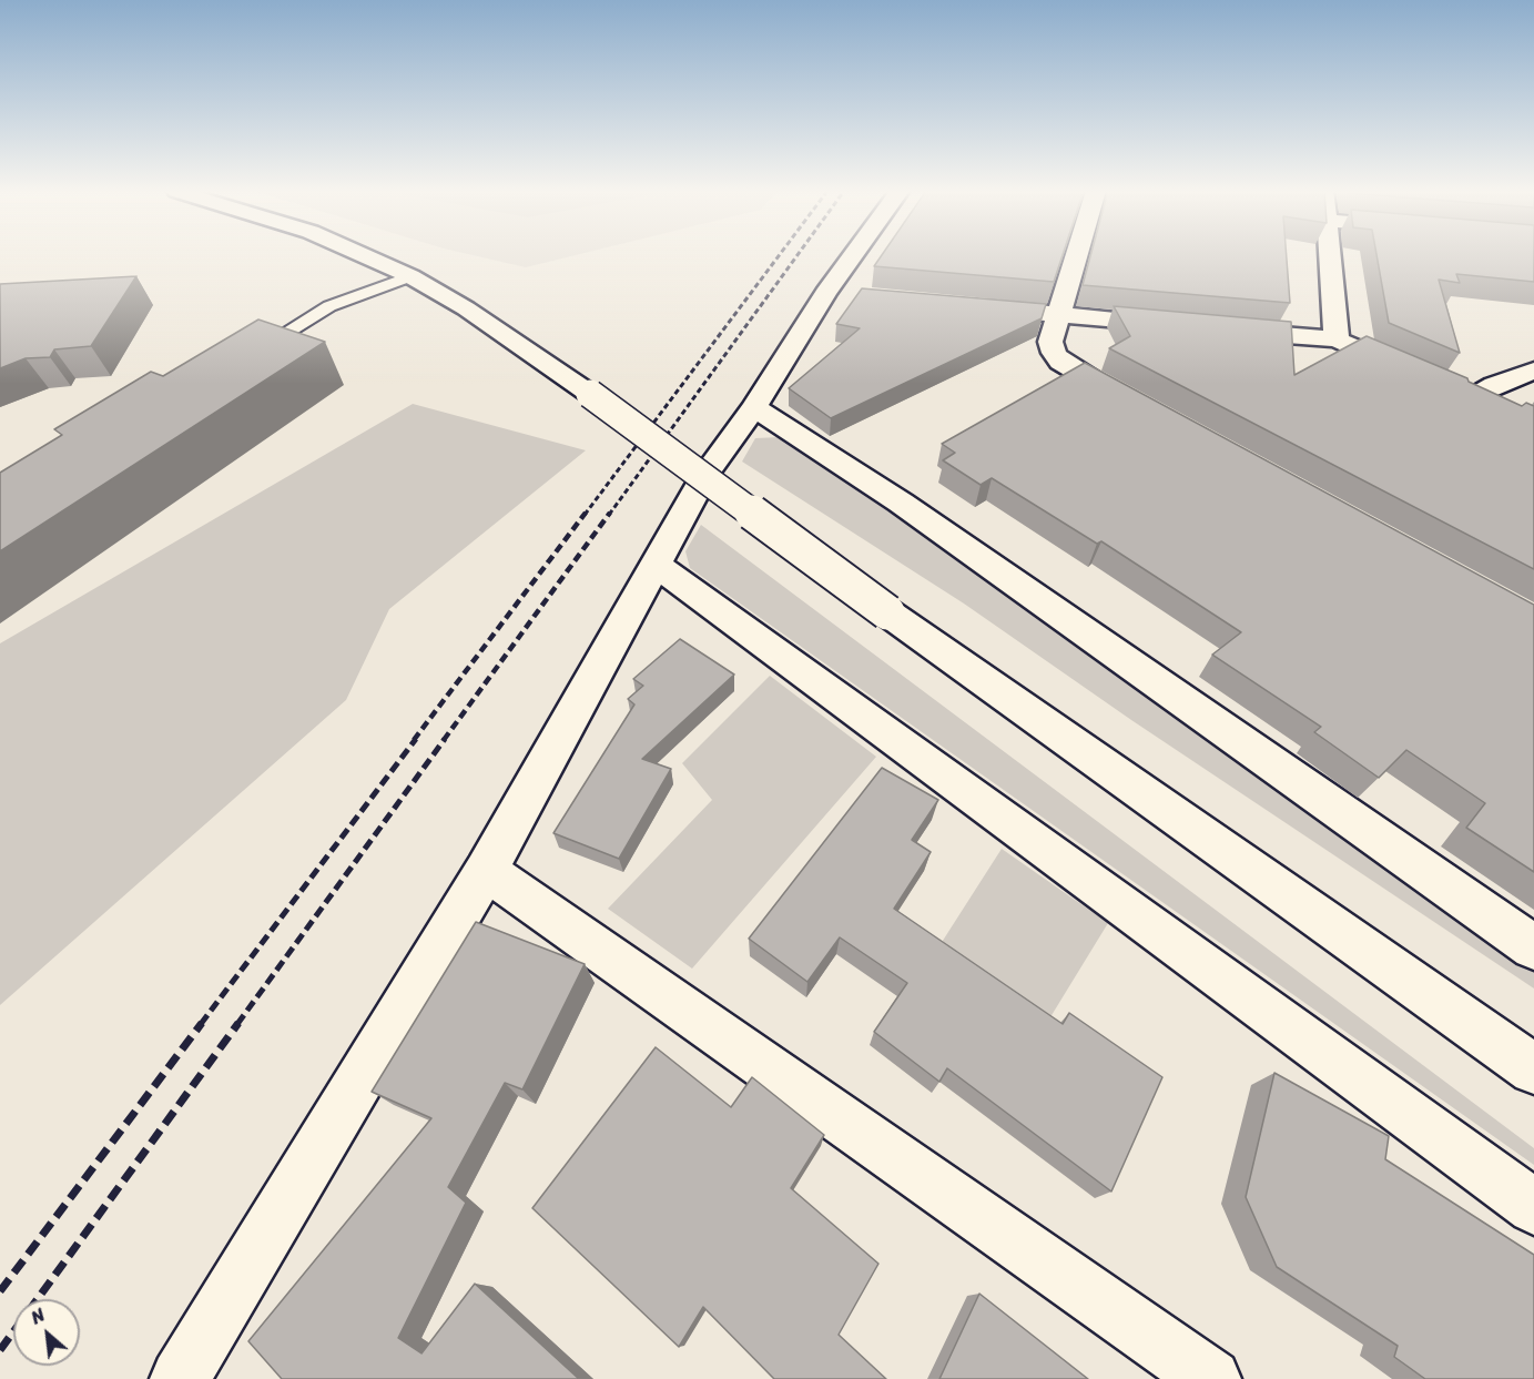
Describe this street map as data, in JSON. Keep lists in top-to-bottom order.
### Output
{
  "north": "top left"
}
